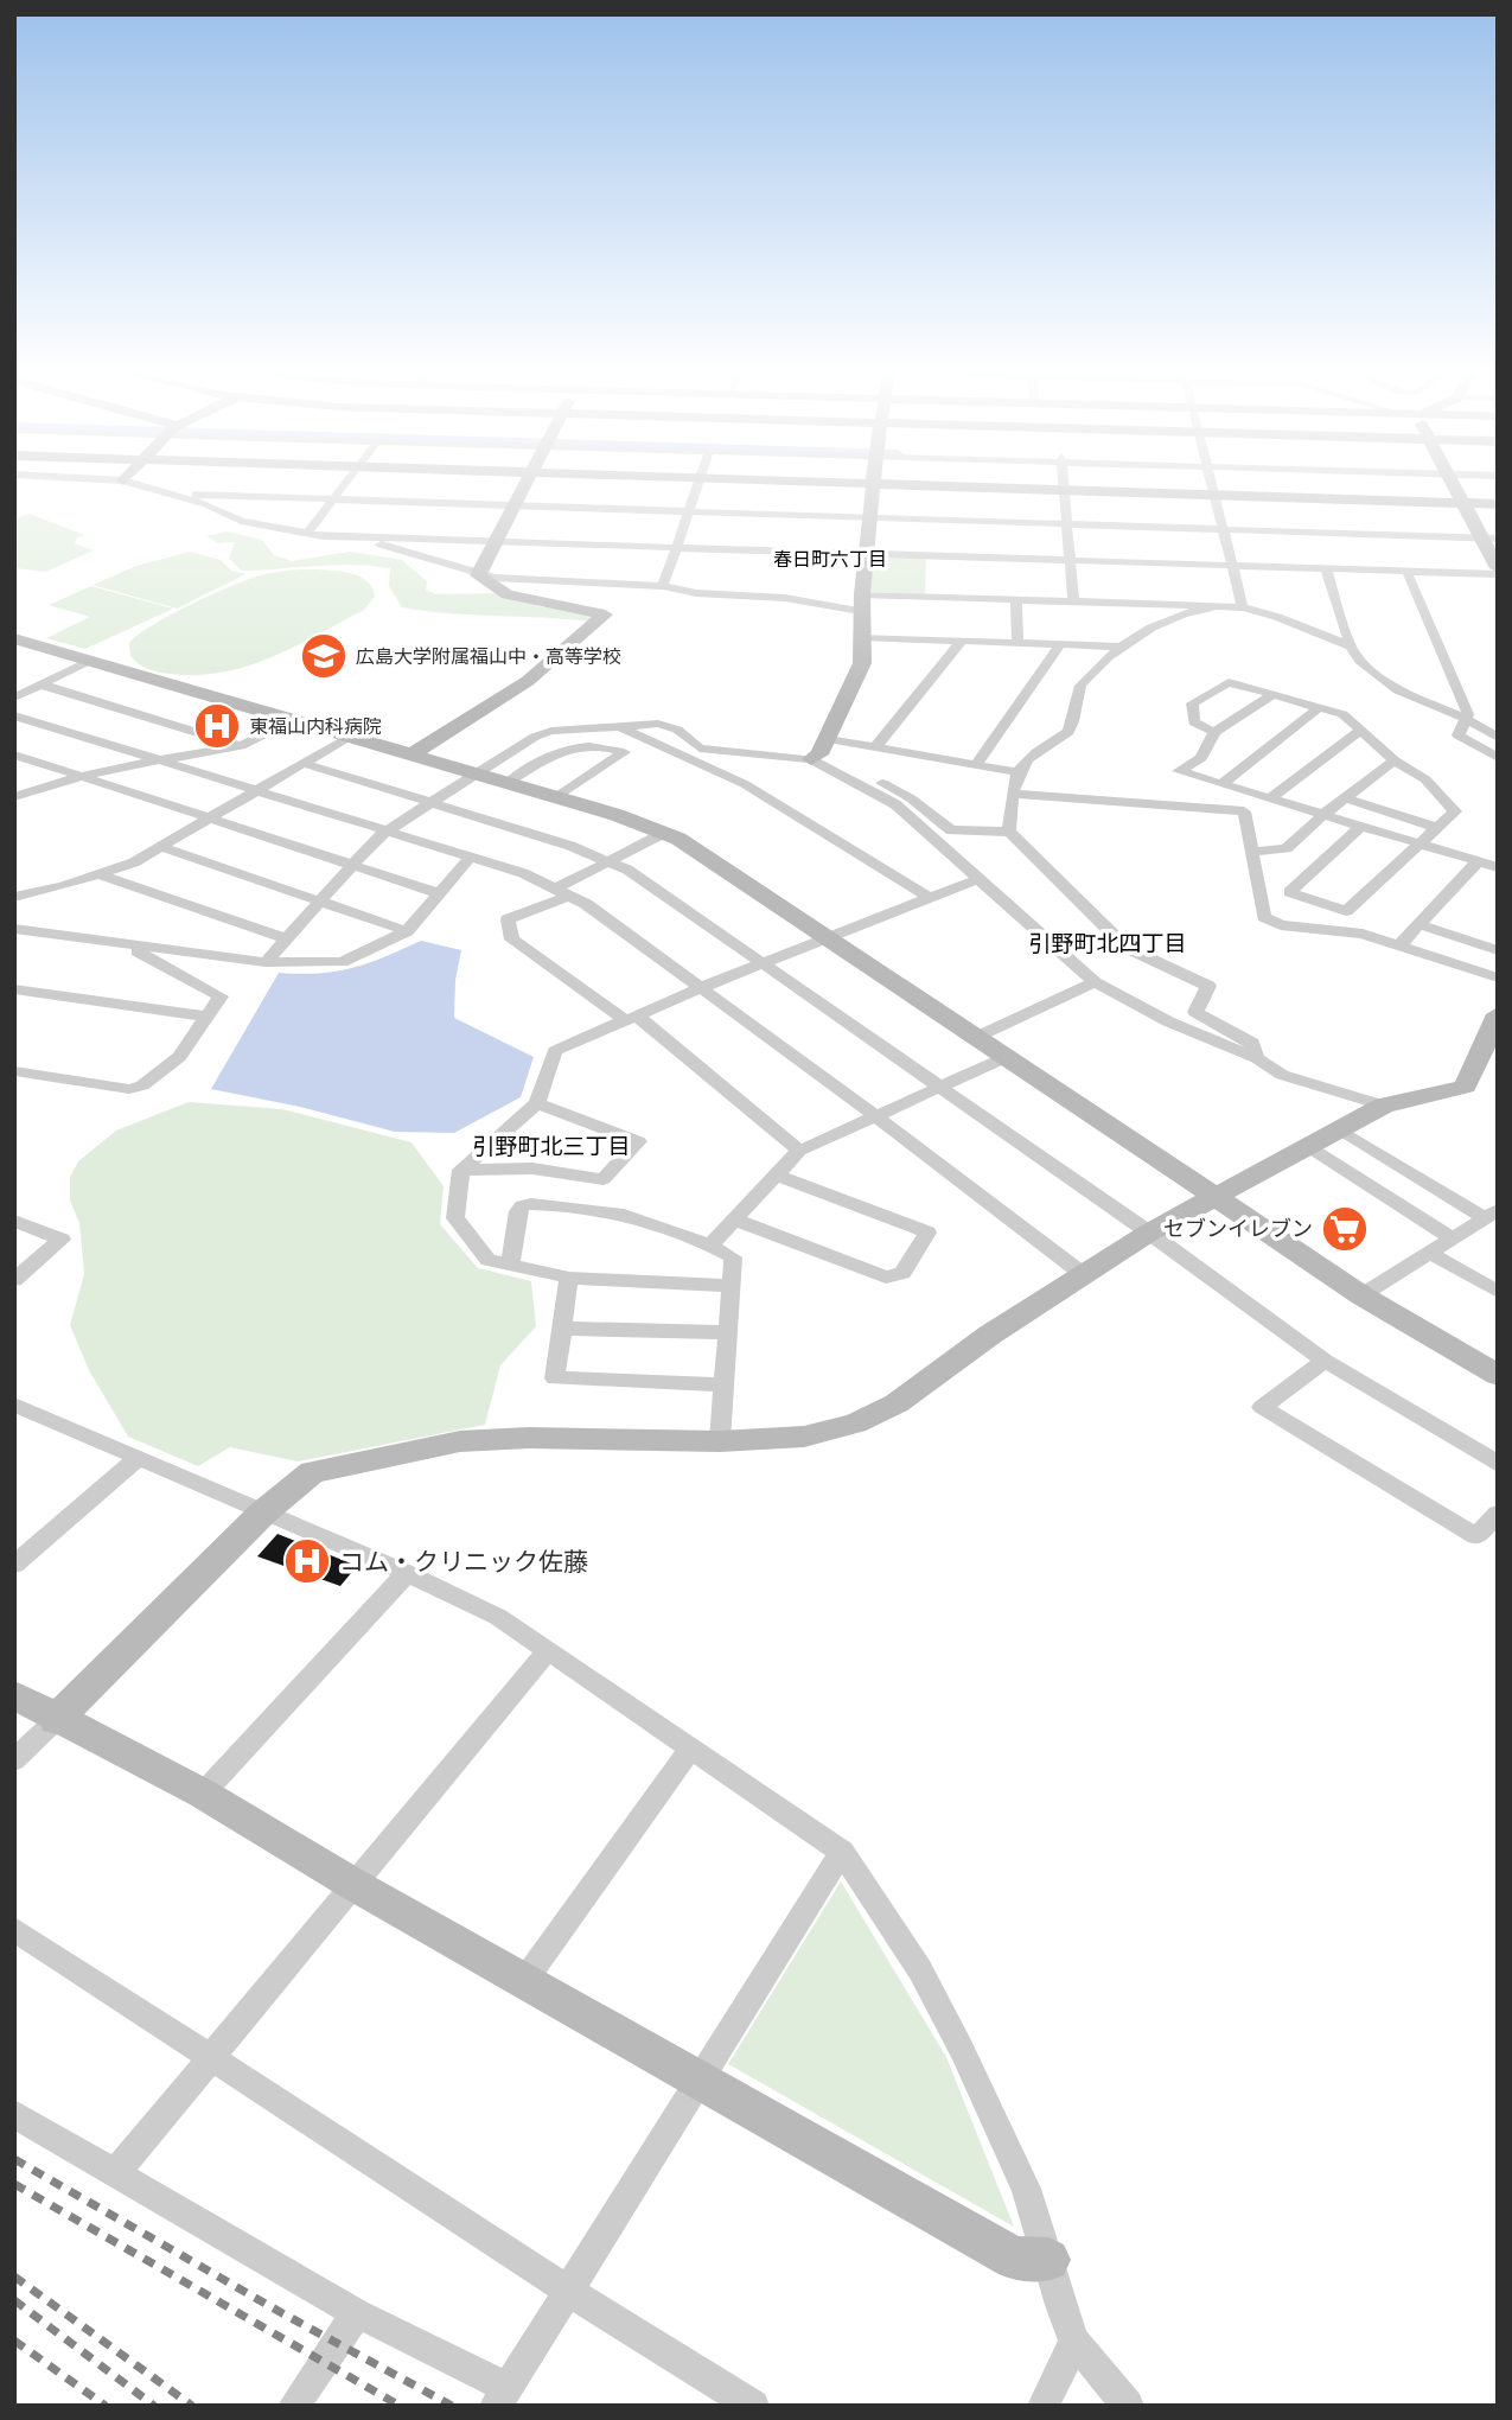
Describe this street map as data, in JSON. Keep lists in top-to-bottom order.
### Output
{
  "districts": ["春日町六丁目", "引野町北四丁目", "引野町北三丁目"],
  "places": {
    "school or university": ["広島大学附属福山中・高等学校"],
    "hospital": ["東福山内科病院", "コム・クリニック佐藤"],
    "supermarket": ["セブンイレブン"]
  }
}
